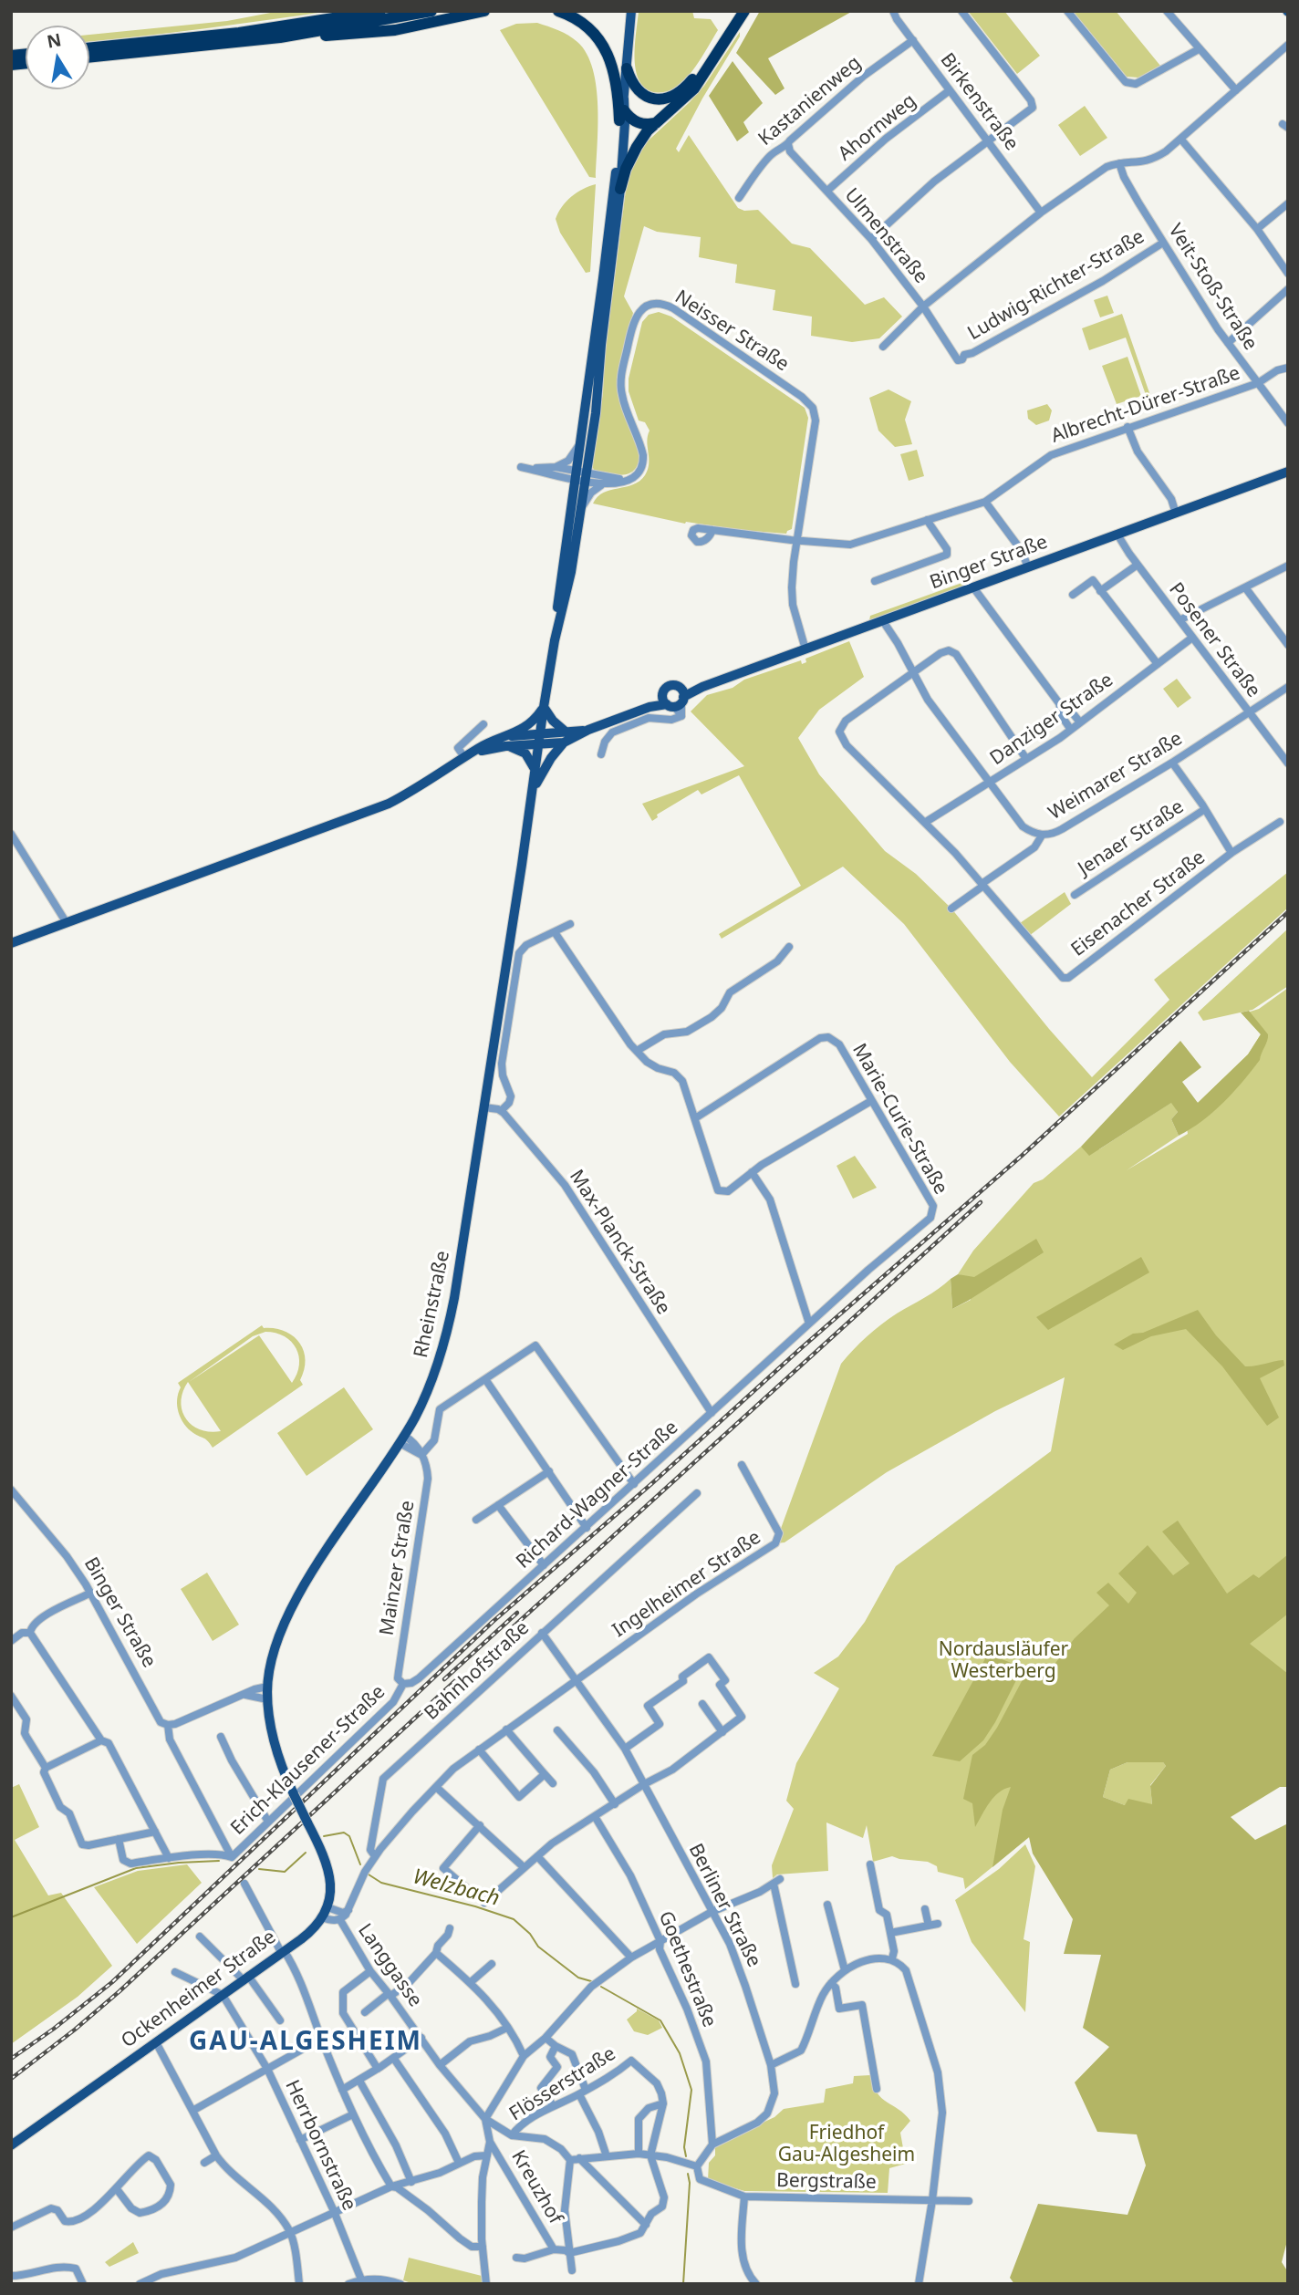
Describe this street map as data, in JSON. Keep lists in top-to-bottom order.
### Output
{
  "streets": {
    "main road": ["Binger Straße", "Rheinstraße", "Ockenheimer Straße"],
    "street": [
      "Kastanienweg",
      "Birkenstraße",
      "Ahornweg",
      "Ulmenstraße",
      "Ludwig-Richter-Straße",
      "Veit-Stoß-Straße",
      "Neisser Straße",
      "Albrecht-Dürer-Straße",
      "Posener Straße",
      "Danziger Straße",
      "Weimarer Straße",
      "Jenaer Straße",
      "Eisenacher Straße",
      "Marie-Curie-Straße",
      "Max-Planck-Straße",
      "Richard-Wagner-Straße",
      "Mainzer Straße",
      "Ingelheimer Straße",
      "Bahnhofstraße",
      "Erich-Klausener-Straße",
      "Berliner Straße",
      "Langgasse",
      "Goethestraße",
      "Flösserstraße",
      "Herrbornstraße",
      "Bergstraße",
      "Kreuzhof"
    ]
  },
  "crossings": [
    ["Kastanienweg", "Birkenstraße"],
    ["Kastanienweg", "Ulmenstraße"],
    ["Birkenstraße", "Ahornweg"],
    ["Ahornweg", "Ulmenstraße"],
    ["Ulmenstraße", "Ludwig-Richter-Straße"],
    ["Ludwig-Richter-Straße", "Veit-Stoß-Straße"],
    ["Veit-Stoß-Straße", "Albrecht-Dürer-Straße"],
    ["Neisser Straße", "Albrecht-Dürer-Straße"],
    ["Neisser Straße", "Binger Straße"],
    ["Binger Straße", "Posener Straße"],
    ["Binger Straße", "Weimarer Straße"],
    ["Binger Straße", "Erich-Klausener-Straße"],
    ["Posener Straße", "Danziger Straße"],
    ["Posener Straße", "Weimarer Straße"],
    ["Danziger Straße", "Weimarer Straße"],
    ["Weimarer Straße", "Eisenacher Straße"],
    ["Jenaer Straße", "Eisenacher Straße"],
    ["Marie-Curie-Straße", "Richard-Wagner-Straße"],
    ["Max-Planck-Straße", "Richard-Wagner-Straße"],
    ["Rheinstraße", "Ockenheimer Straße"],
    ["Richard-Wagner-Straße", "Mainzer Straße"],
    ["Richard-Wagner-Straße", "Erich-Klausener-Straße"],
    ["Mainzer Straße", "Erich-Klausener-Straße"],
    ["Ingelheimer Straße", "Bahnhofstraße"],
    ["Ingelheimer Straße", "Berliner Straße"],
    ["Bahnhofstraße", "Langgasse"],
    ["Berliner Straße", "Goethestraße"],
    ["Berliner Straße", "Bergstraße"],
    ["Langgasse", "Flösserstraße"],
    ["Ockenheimer Straße", "Herrbornstraße"]
  ],
  "districts": ["GAU-ALGESHEIM"],
  "water": ["Welzbach"],
  "parks": ["Nordausläufer Westerberg", "Friedhof Gau-Algesheim"],
  "north": "top"
}
